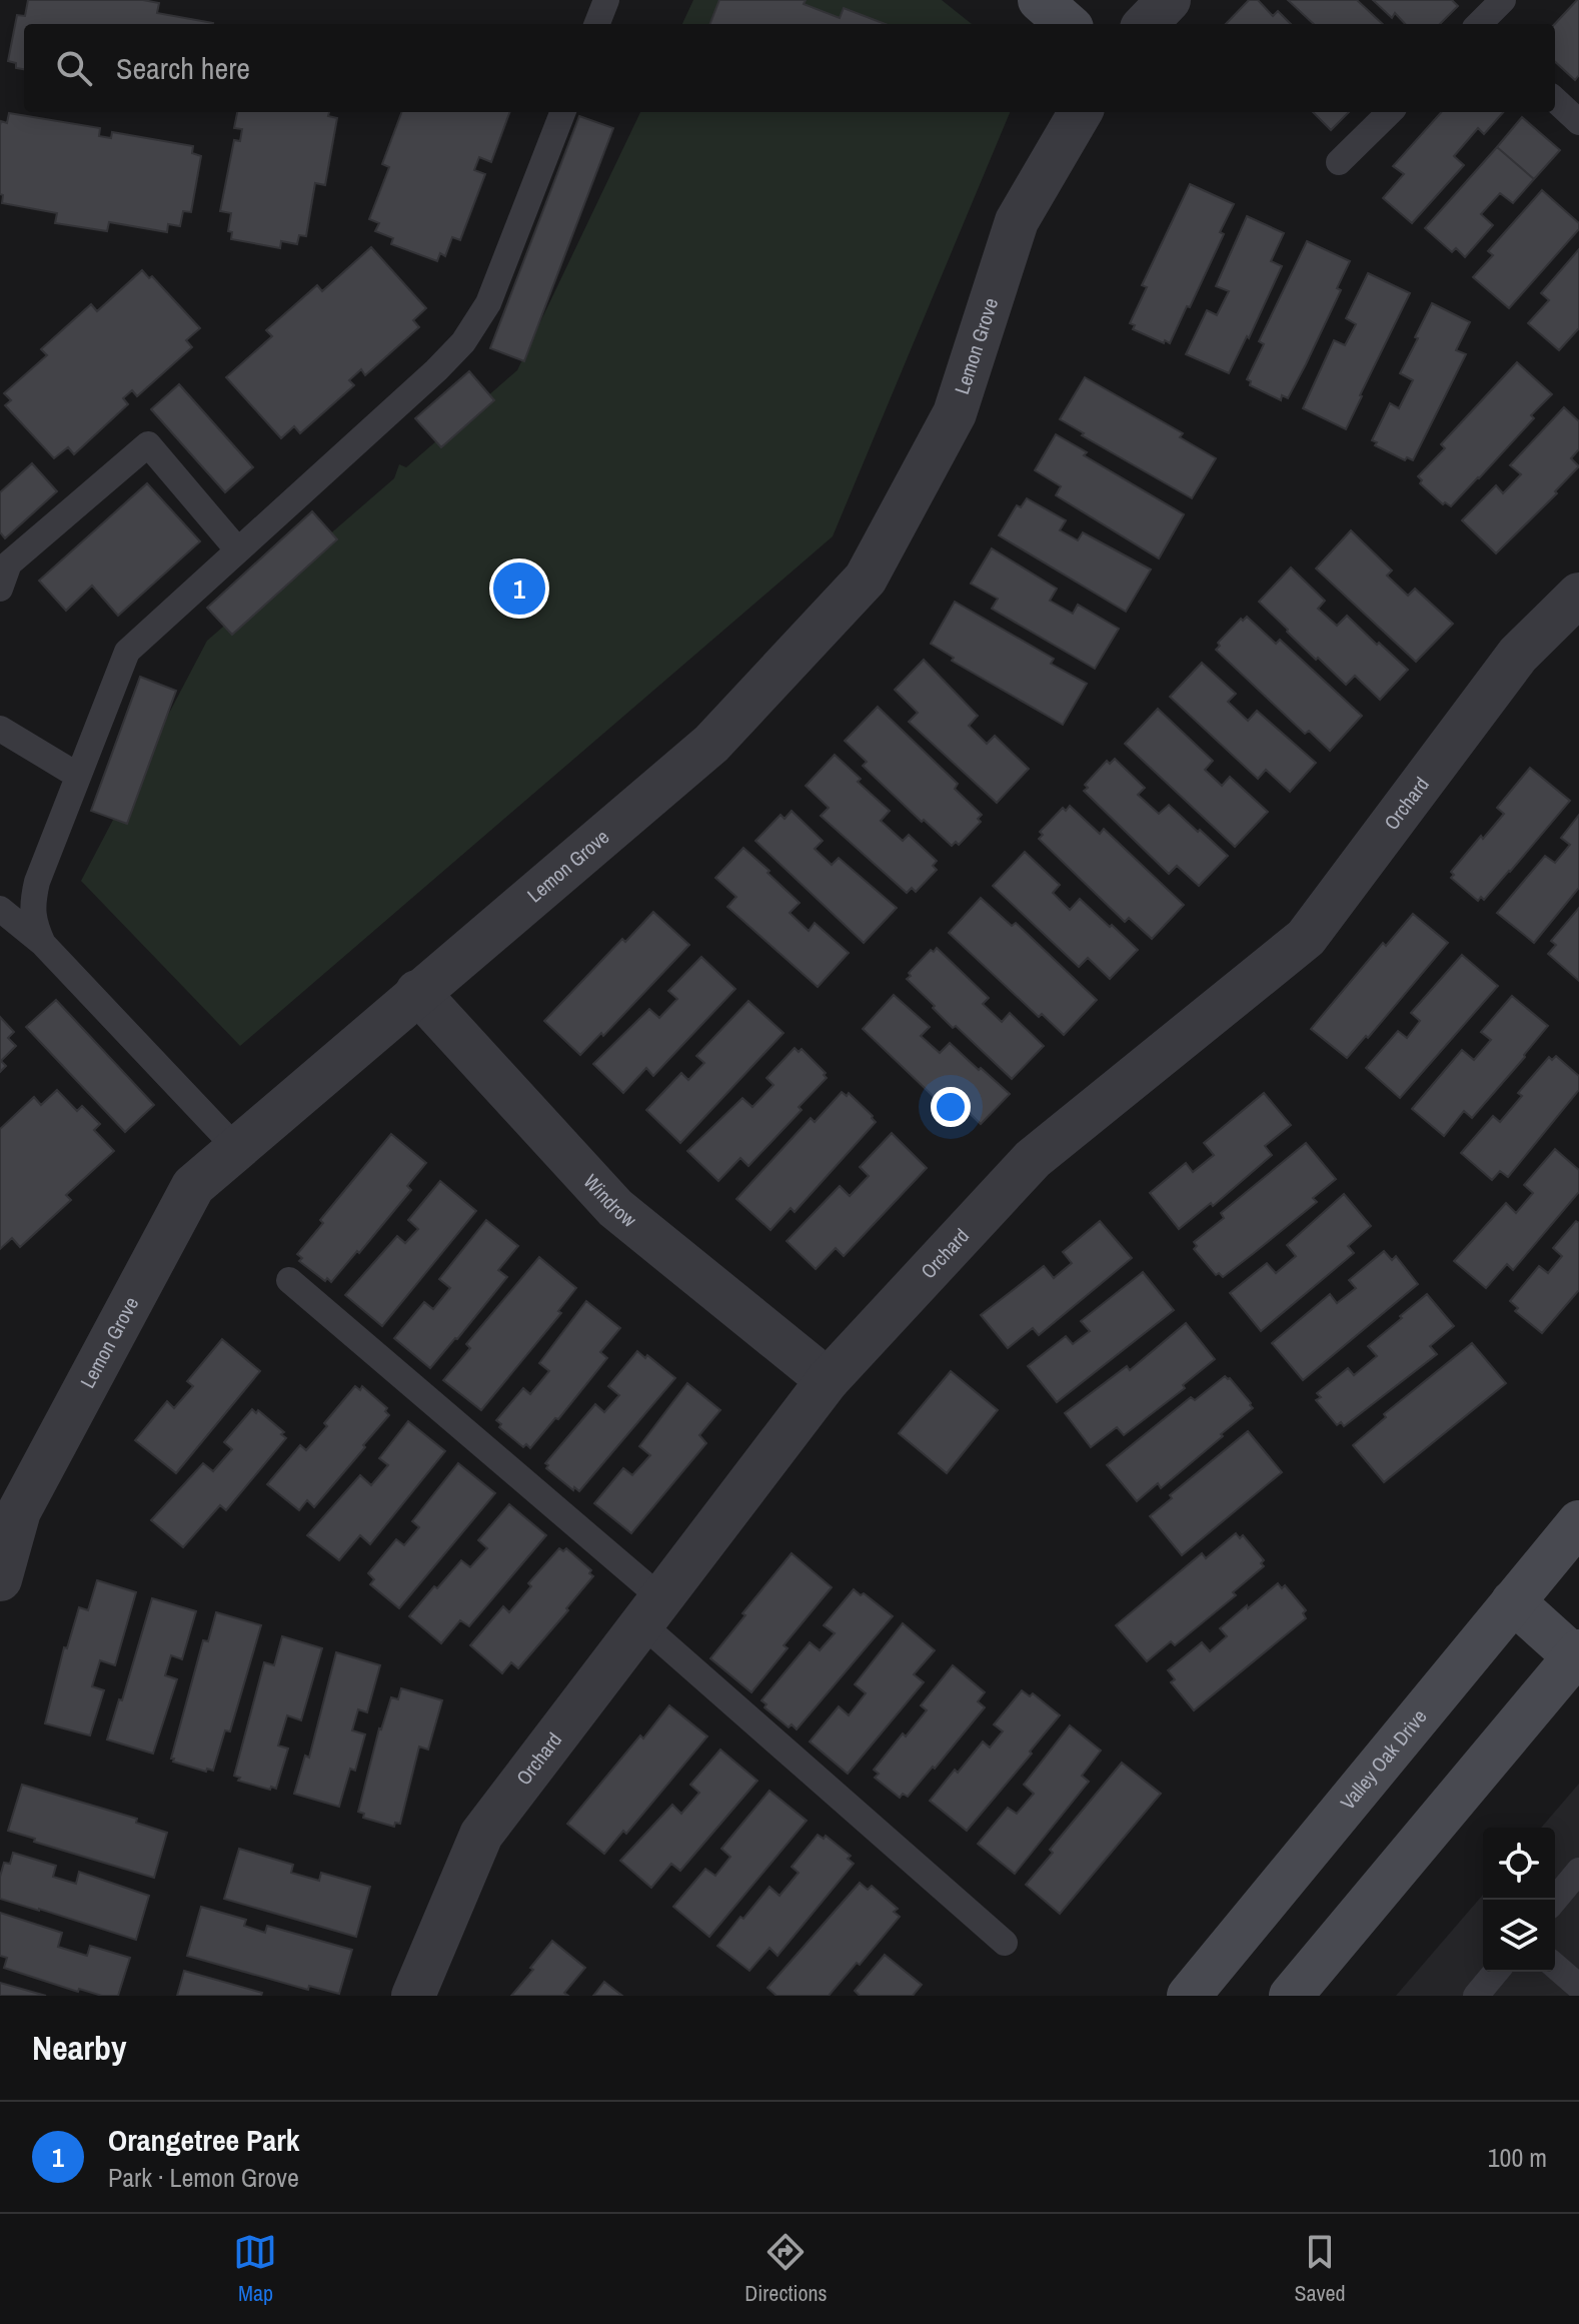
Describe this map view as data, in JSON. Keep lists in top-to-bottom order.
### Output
{
  "streets": {
    "street": [
      "Lemon Grove",
      "Orchard",
      "Windrow",
      "Valley Oak Drive"
    ]
  },
  "crossings": [
    ["Lemon Grove", "Windrow"],
    ["Orchard", "Windrow"]
  ],
  "page": {
    "search": "Search here",
    "pins": "1",
    "heading": "Nearby",
    "list": [
      {
        "mark": "1",
        "name": "Orangetree Park",
        "note": "Park · Lemon Grove",
        "value": "100 m"
      }
    ],
    "nav": ["Map", "Directions", "Saved"]
  }
}
